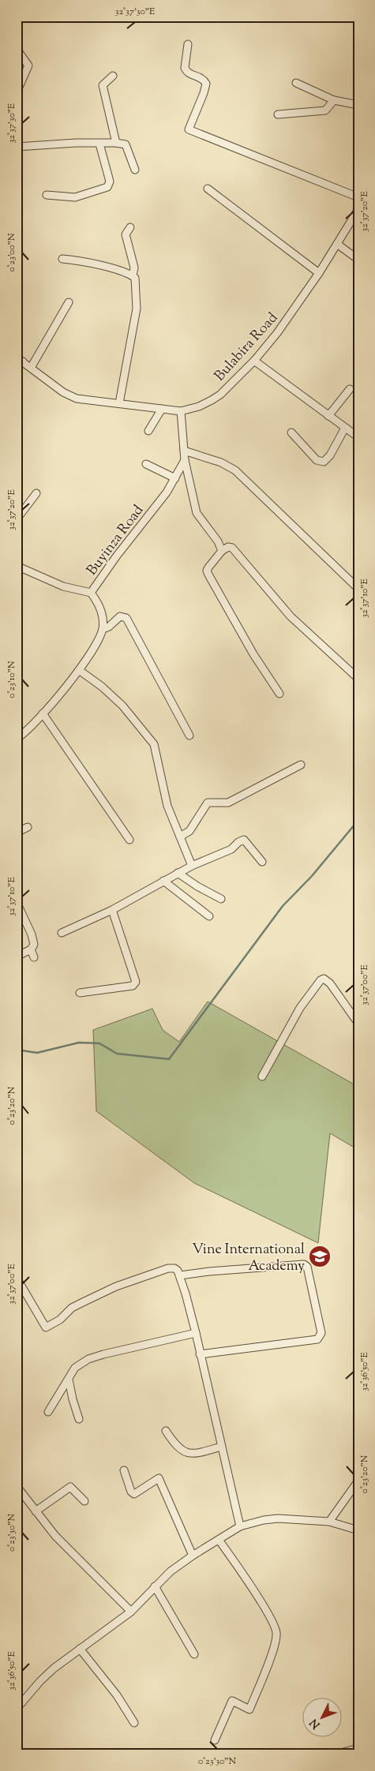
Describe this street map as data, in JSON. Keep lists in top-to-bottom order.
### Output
{
  "streets": {
    "street": ["Bulabira Road", "Buyinza Road"]
  },
  "places": {
    "school or university": ["Vine International Academy"]
  },
  "north": "bottom left",
  "coordinates": [
    "32°37'30\"E",
    "32°37'20\"E",
    "0°23'00\"N",
    "32°37'10\"E",
    "0°23'10\"N",
    "32°37'00\"E",
    "0°23'20\"N",
    "32°36'50\"E",
    "0°23'30\"N"
  ]
}
